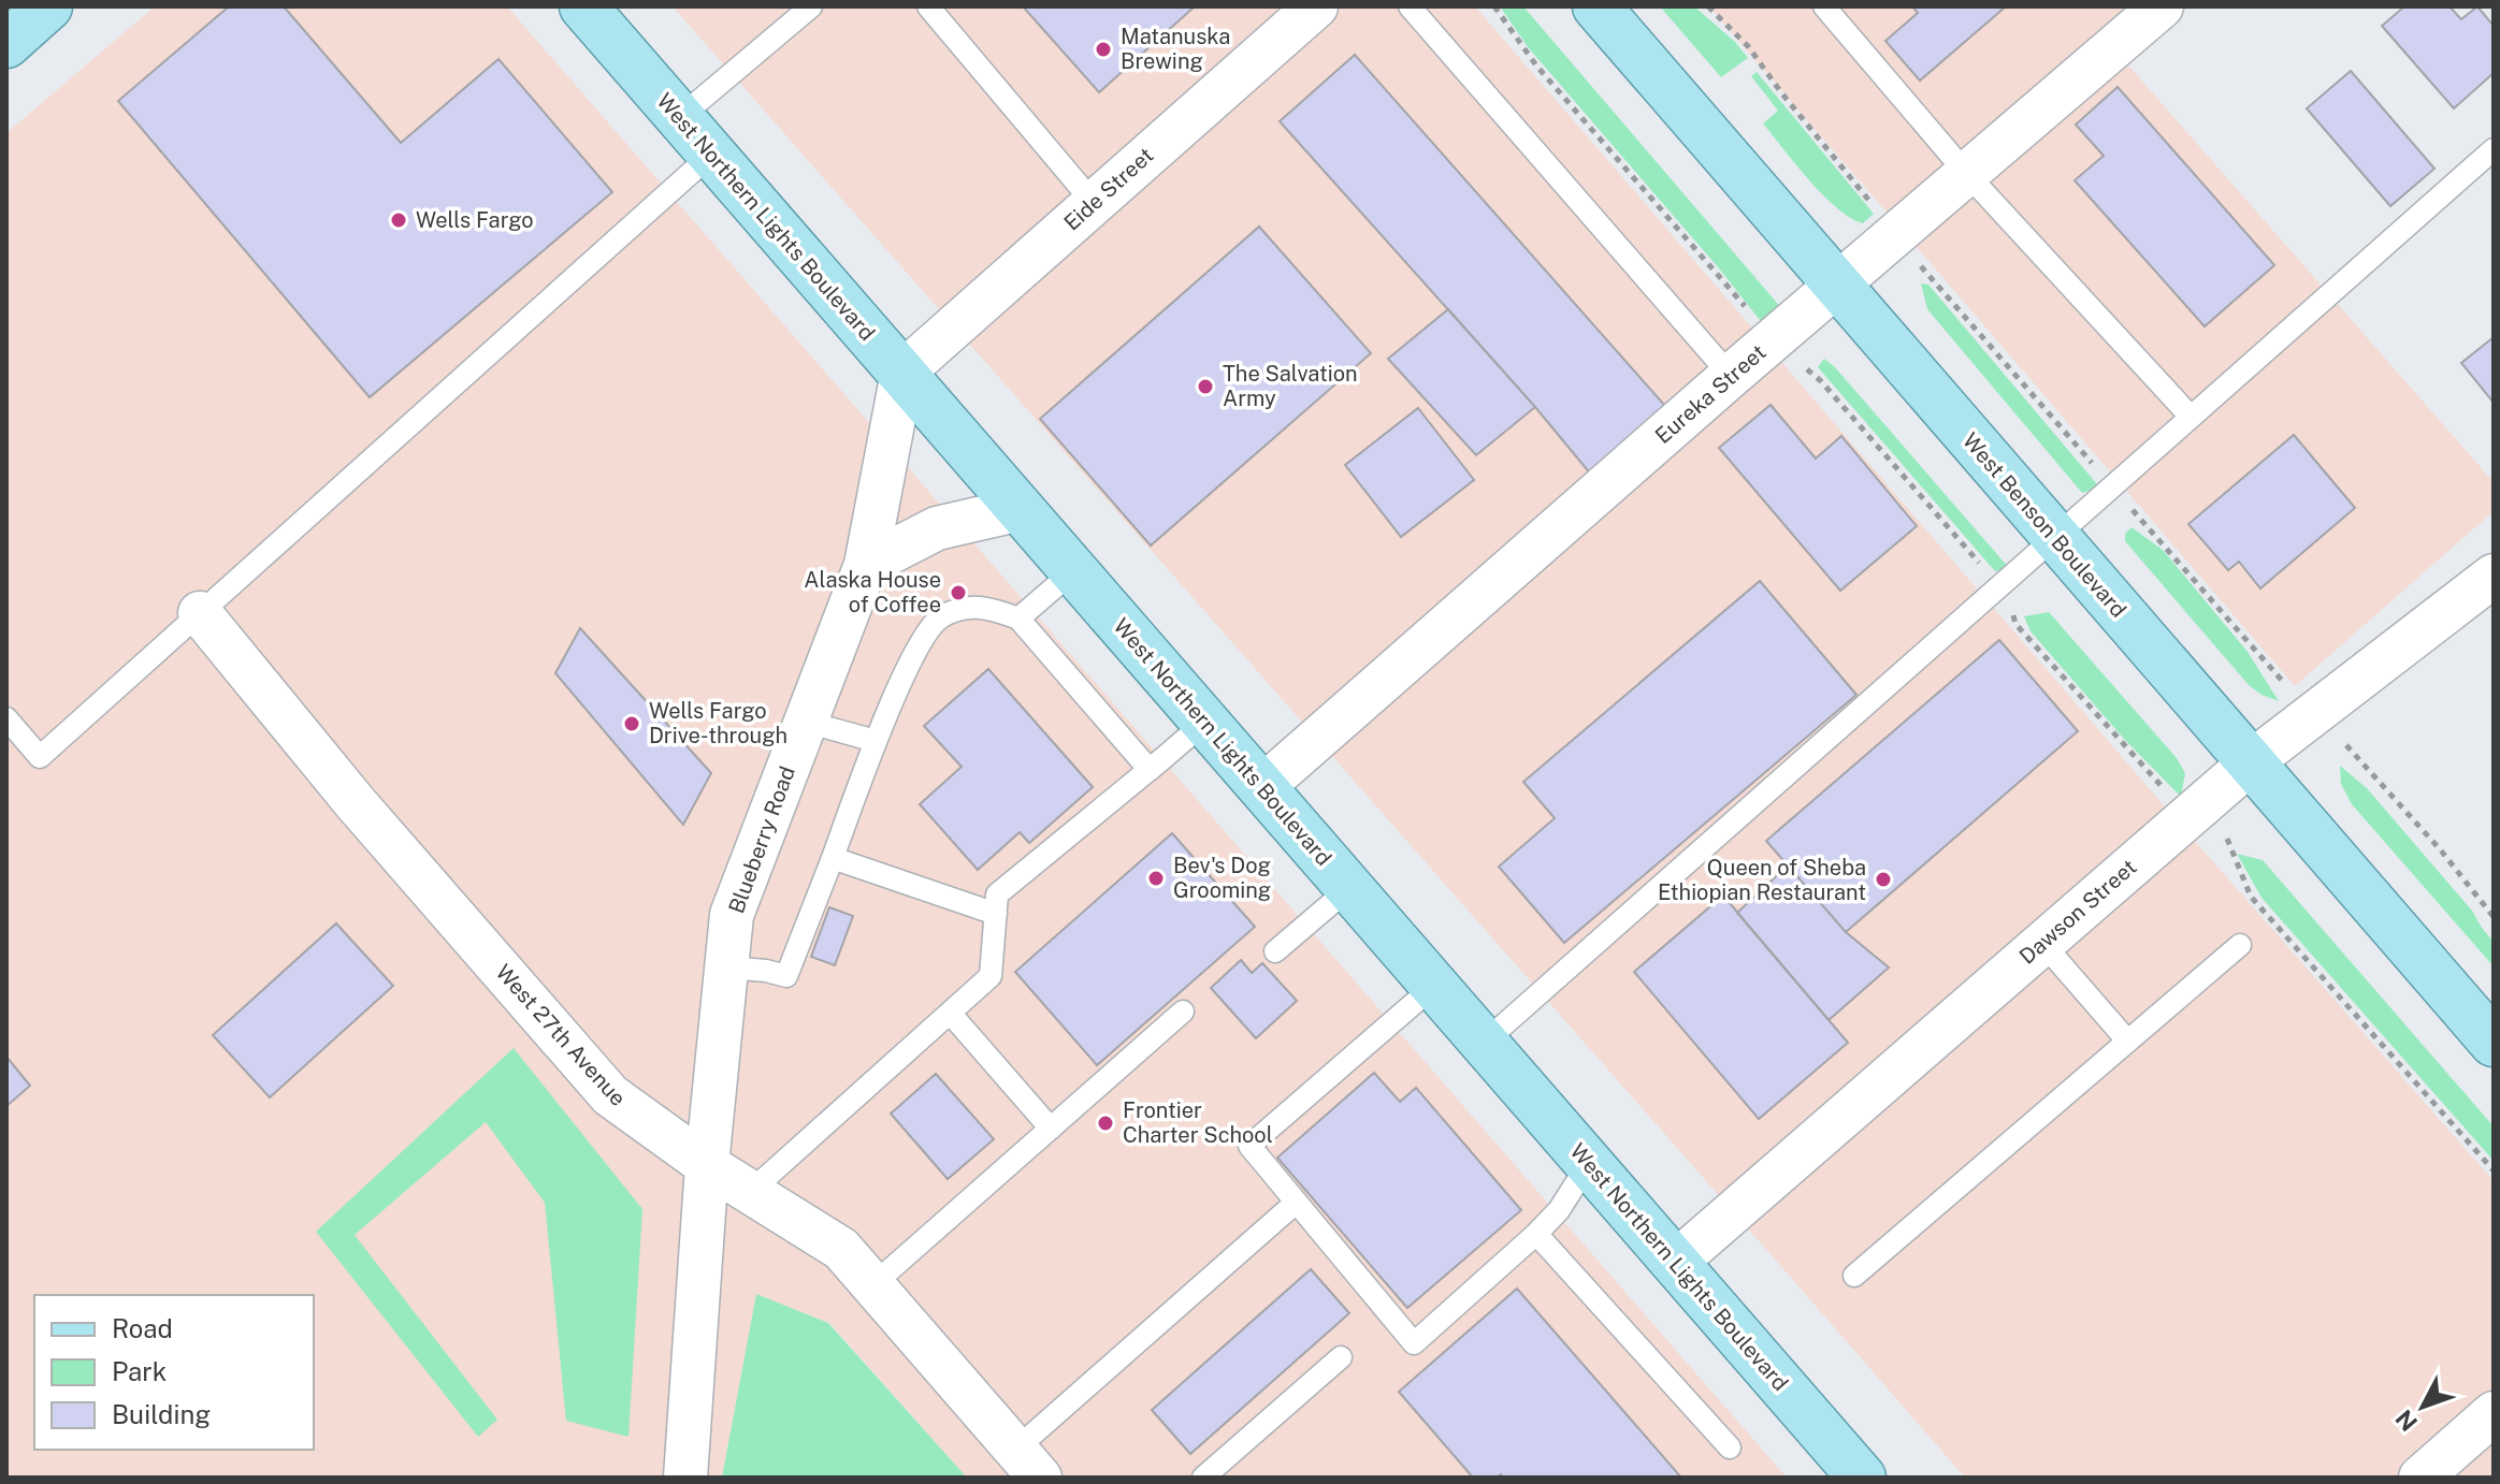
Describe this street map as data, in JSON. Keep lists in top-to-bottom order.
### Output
{
  "streets": {
    "main road": ["West Northern Lights Boulevard", "West Benson Boulevard"],
    "street": [
      "Eide Street",
      "Eureka Street",
      "Blueberry Road",
      "Dawson Street",
      "West 27th Avenue"
    ]
  },
  "crossings": [
    ["Eide Street", "West Northern Lights Boulevard"],
    ["Eide Street", "Blueberry Road"],
    ["West Northern Lights Boulevard", "Eureka Street"],
    ["West Northern Lights Boulevard", "Blueberry Road"],
    ["West Northern Lights Boulevard", "Dawson Street"],
    ["Eureka Street", "West Benson Boulevard"],
    ["West Benson Boulevard", "Dawson Street"],
    ["Blueberry Road", "West 27th Avenue"]
  ],
  "places": [
    "Matanuska Brewing",
    "Wells Fargo",
    "The Salvation Army",
    "Alaska House of Coffee",
    "Wells Fargo Drive-through",
    "Bev's Dog Grooming",
    "Queen of Sheba Ethiopian Restaurant",
    "Frontier Charter School"
  ],
  "legend": ["Road", "Park", "Building"],
  "north": "bottom left"
}
